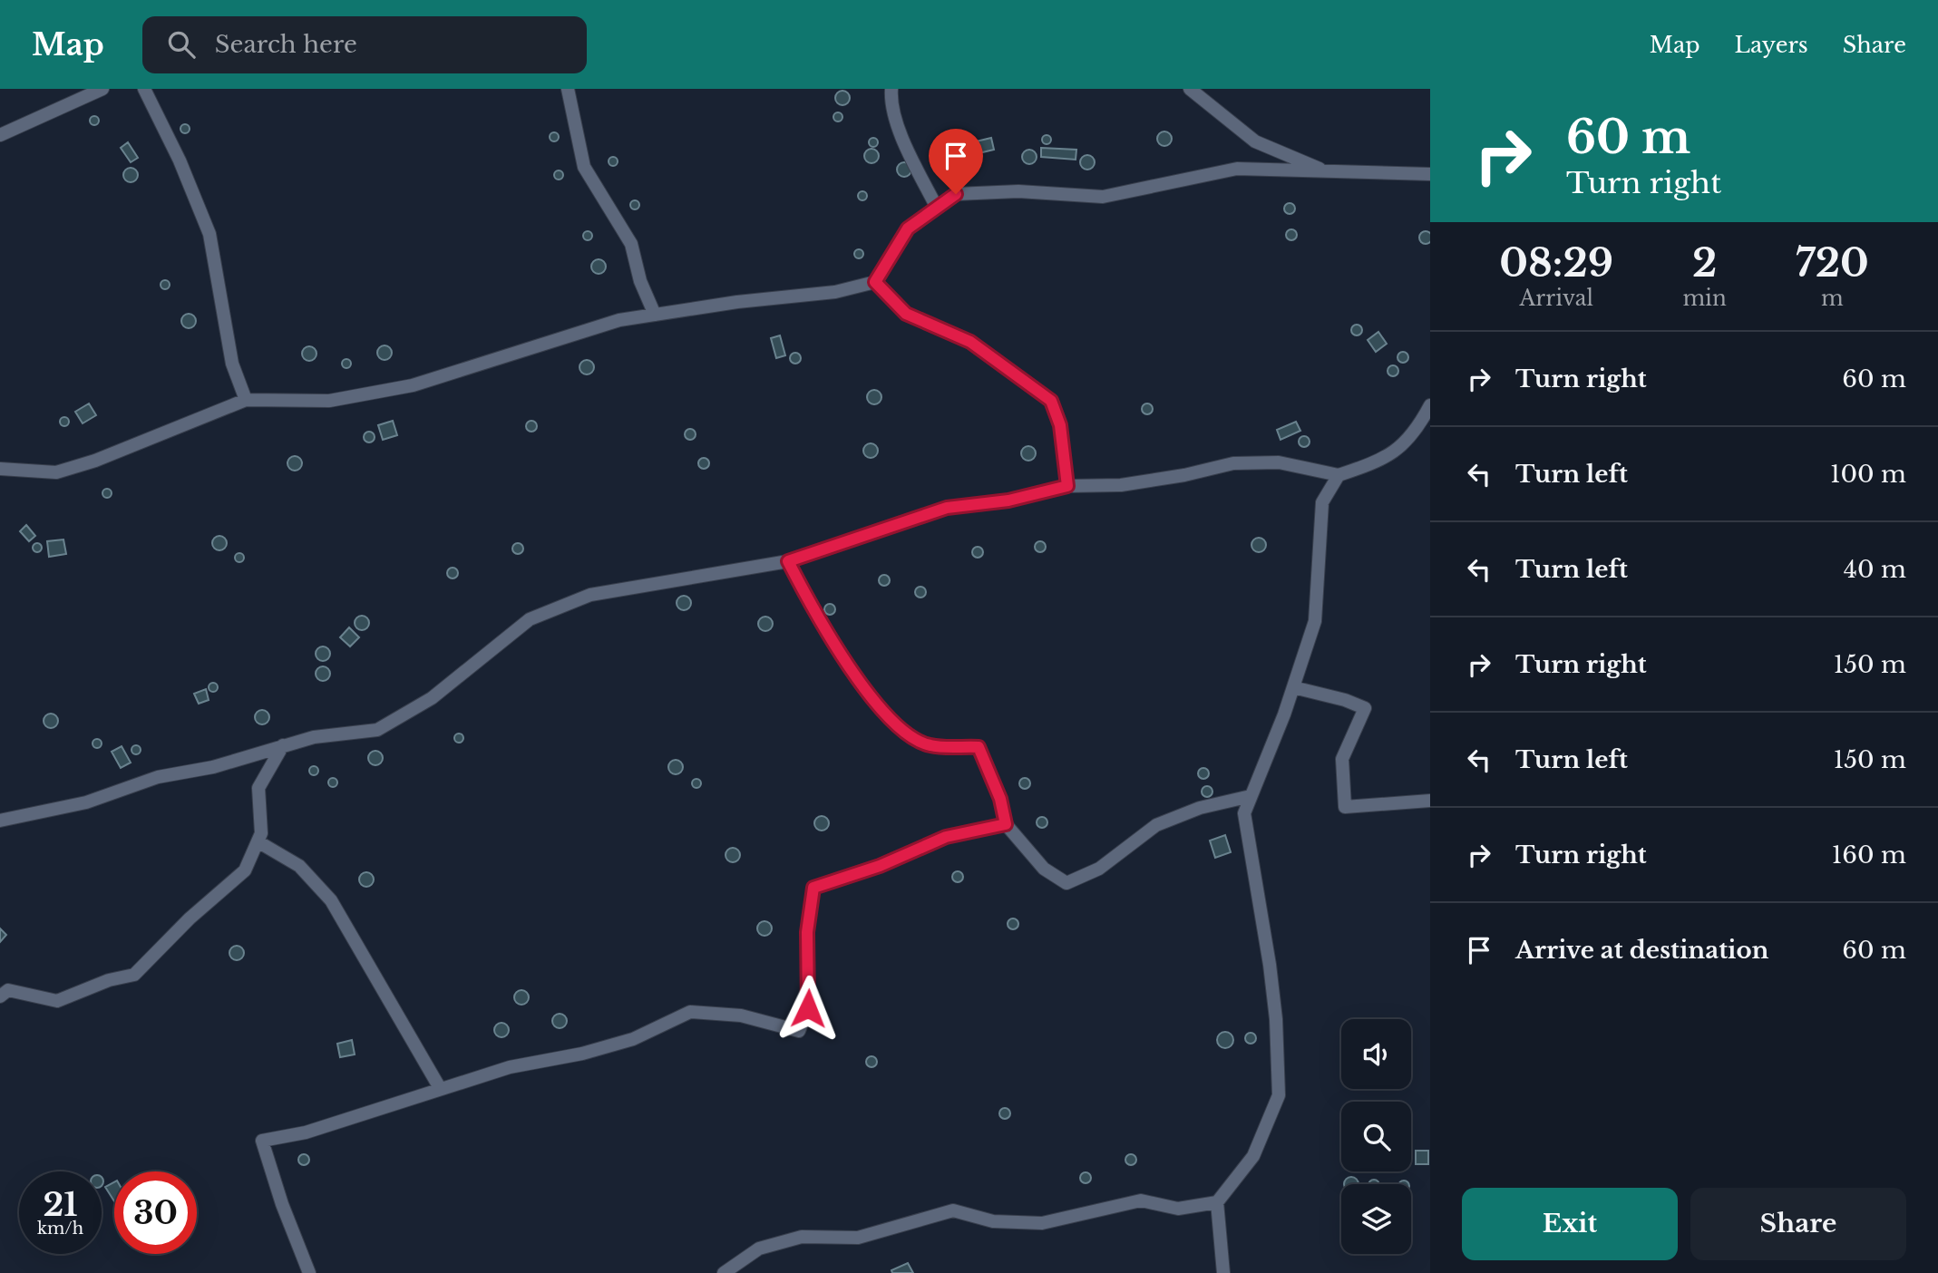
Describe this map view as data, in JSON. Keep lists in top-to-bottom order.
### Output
{
  "page": {
    "header": "Map",
    "search": "Search here",
    "nav": ["Map", "Layers", "Share"],
    "turn": ["60 m", "Turn right"],
    "eta": [
      "08:29",
      "Arrival",
      "2",
      "min",
      "720",
      "m"
    ],
    "list": [
      {
        "name": "Turn right",
        "value": "60 m"
      },
      {
        "name": "Turn left",
        "value": "100 m"
      },
      {
        "name": "Turn left",
        "value": "40 m"
      },
      {
        "name": "Turn right",
        "value": "150 m"
      },
      {
        "name": "Turn left",
        "value": "150 m"
      },
      {
        "name": "Turn right",
        "value": "160 m"
      },
      {
        "name": "Arrive at destination",
        "value": "60 m"
      }
    ],
    "speed": "21 km/h",
    "limit": "30",
    "buttons": ["Exit", "Share"]
  }
}
